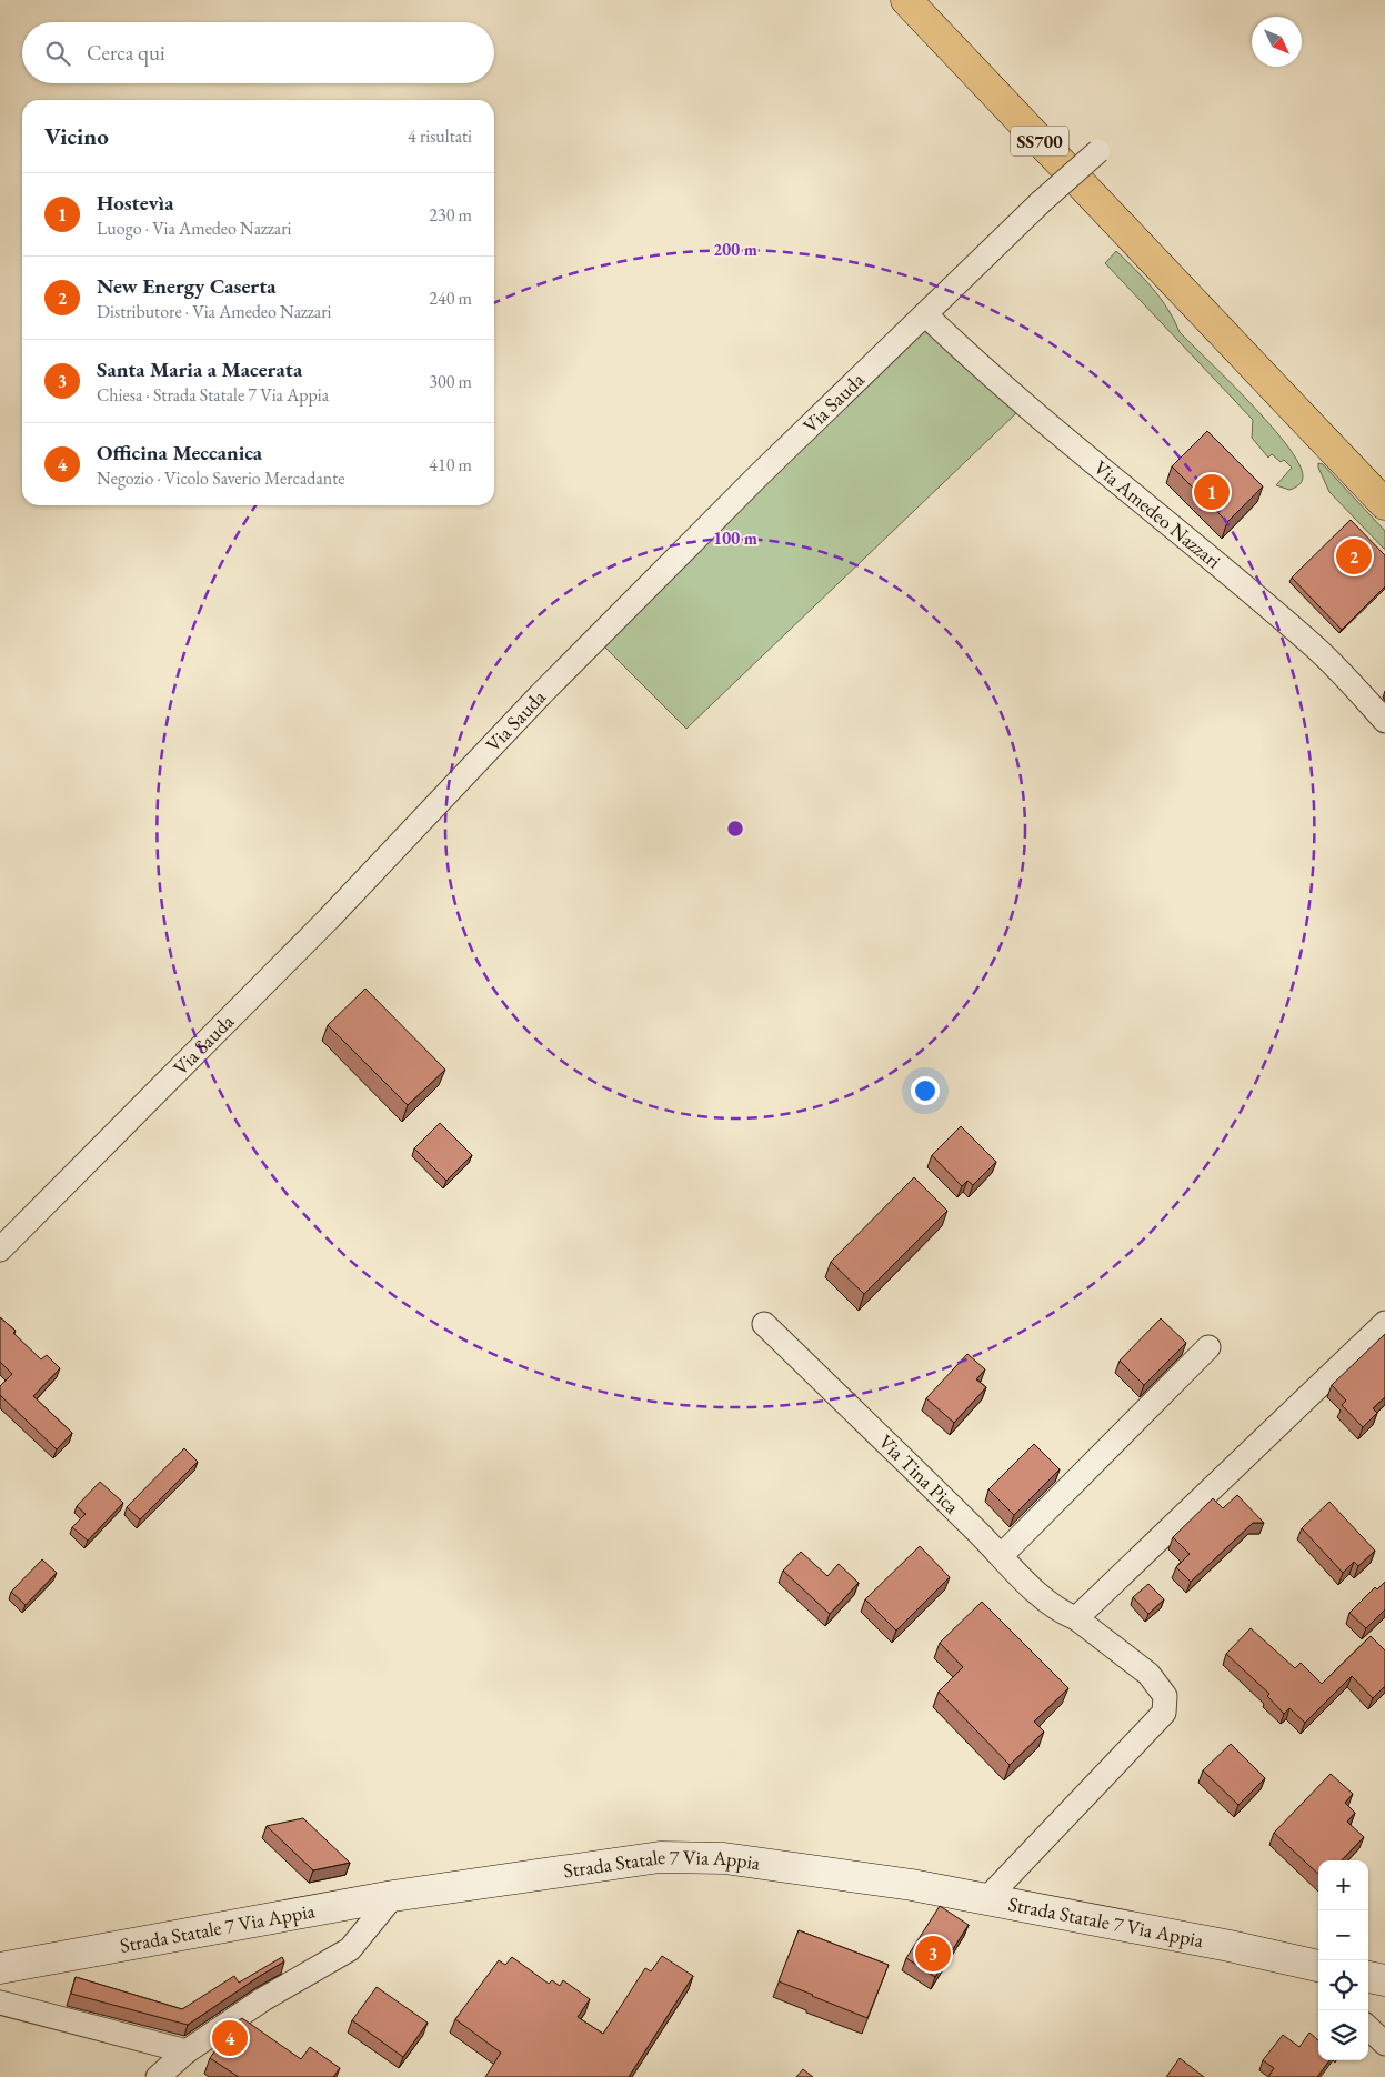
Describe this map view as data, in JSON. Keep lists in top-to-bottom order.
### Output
{
  "streets": {
    "highway": ["SS700"],
    "main road": ["Strada Statale 7 Via Appia"],
    "street": ["Via Sauda", "Via Amedeo Nazzari", "Via Tina Pica"]
  },
  "crossings": [
    ["Via Sauda", "Via Amedeo Nazzari"],
    ["Via Tina Pica", "Strada Statale 7 Via Appia"]
  ],
  "north": "bottom right",
  "page": {
    "search": "Cerca qui",
    "heading": ["Vicino", "4 risultati"],
    "list": [
      {
        "mark": "1",
        "name": "Hostevìa",
        "note": "Luogo · Via Amedeo Nazzari",
        "value": "230 m"
      },
      {
        "mark": "2",
        "name": "New Energy Caserta",
        "note": "Distributore · Via Amedeo Nazzari",
        "value": "240 m"
      },
      {
        "mark": "3",
        "name": "Santa Maria a Macerata",
        "note": "Chiesa · Strada Statale 7 Via Appia",
        "value": "300 m"
      },
      {
        "mark": "4",
        "name": "Officina Meccanica",
        "note": "Negozio · Vicolo Saverio Mercadante",
        "value": "410 m"
      }
    ],
    "pins": [
      "1",
      "2",
      "3",
      "4"
    ],
    "map_buttons": ["+", "−"]
  },
  "rings": ["200 m", "100 m"]
}
